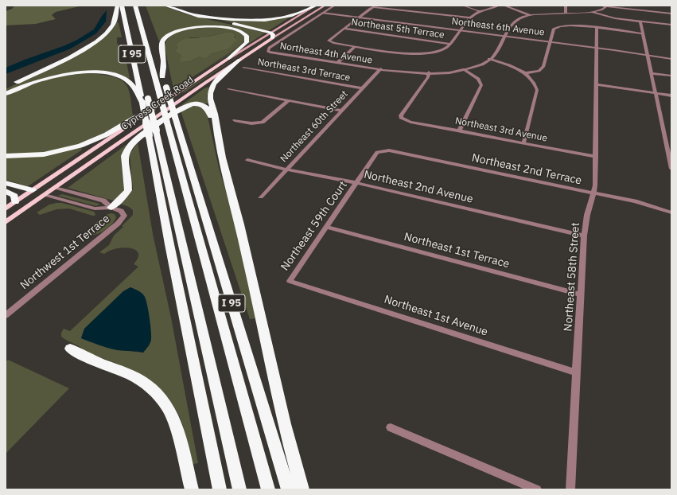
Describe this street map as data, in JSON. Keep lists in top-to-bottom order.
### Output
{
  "streets": {
    "highway": ["I 95"],
    "main road": ["Cypress Creek Road"],
    "street": [
      "Northeast 6th Avenue",
      "Northeast 5th Terrace",
      "Northeast 4th Avenue",
      "Northeast 3rd Terrace",
      "Northeast 60th Street",
      "Northeast 3rd Avenue",
      "Northeast 2nd Terrace",
      "Northeast 2nd Avenue",
      "Northeast 59th Court",
      "Northeast 1st Terrace",
      "Northwest 1st Terrace",
      "Northeast 58th Street",
      "Northeast 1st Avenue"
    ]
  },
  "crossings": [
    ["Northeast 6th Avenue", "Northeast 4th Avenue"],
    ["Northeast 6th Avenue", "Northeast 58th Street"],
    ["Northeast 4th Avenue", "Northeast 60th Street"],
    ["Northeast 4th Avenue", "Northeast 3rd Avenue"],
    ["Northeast 3rd Terrace", "Northeast 60th Street"],
    ["Cypress Creek Road", "Northwest 1st Terrace"],
    ["Northeast 60th Street", "Northeast 2nd Avenue"],
    ["Northeast 3rd Avenue", "Northeast 58th Street"],
    ["Northeast 2nd Terrace", "Northeast 59th Court"],
    ["Northeast 2nd Terrace", "Northeast 58th Street"],
    ["Northeast 2nd Avenue", "Northeast 59th Court"],
    ["Northeast 2nd Avenue", "Northeast 58th Street"],
    ["Northeast 59th Court", "Northeast 1st Terrace"],
    ["Northeast 59th Court", "Northeast 1st Avenue"],
    ["Northeast 1st Terrace", "Northeast 58th Street"],
    ["Northeast 58th Street", "Northeast 1st Avenue"]
  ]
}
